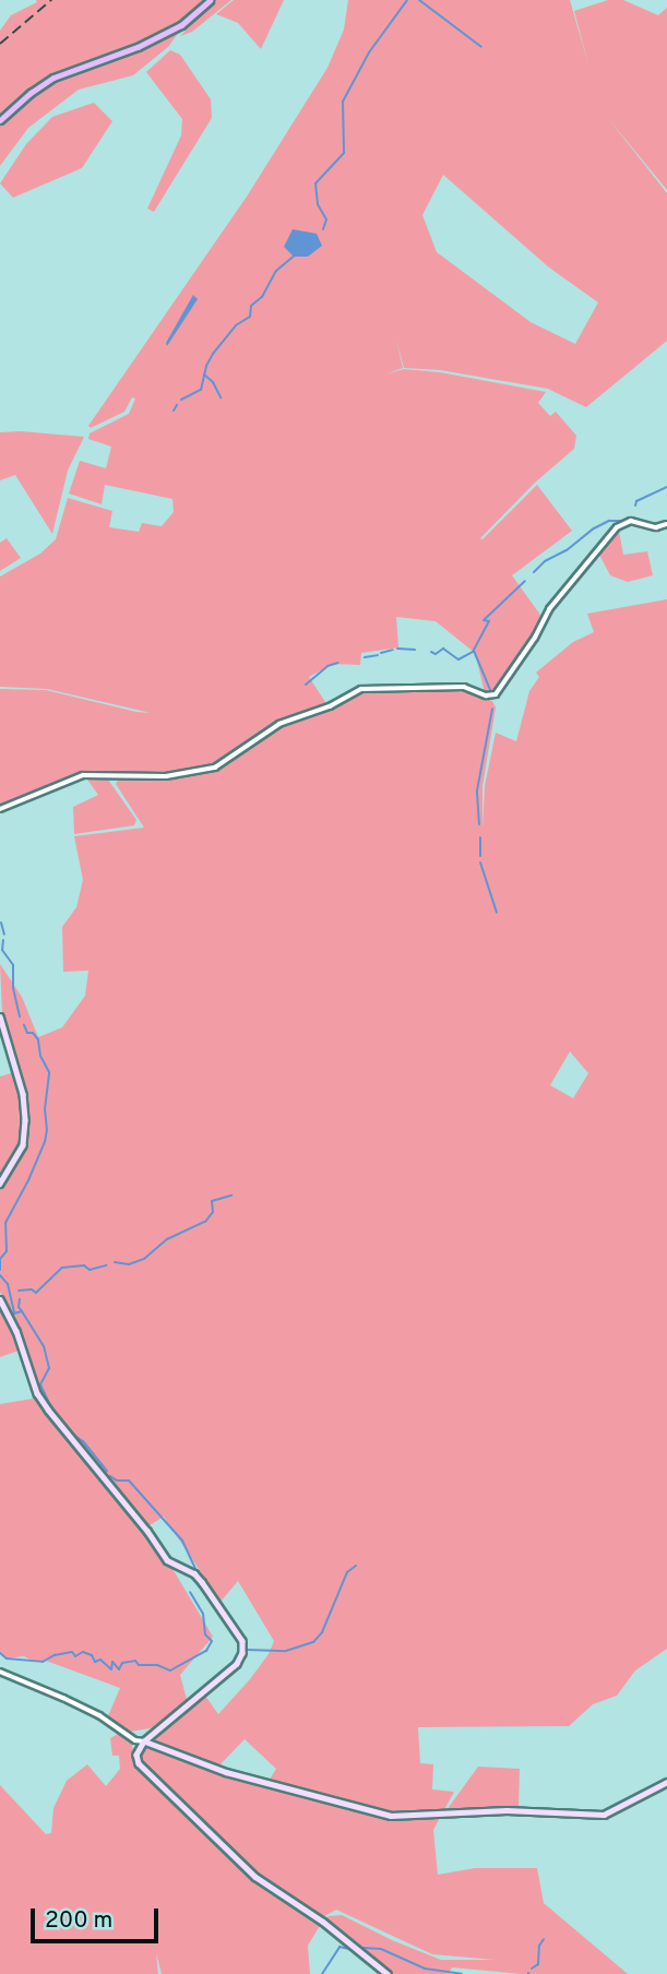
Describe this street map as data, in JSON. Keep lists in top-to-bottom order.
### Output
{
  "scale_bar": "200 m"
}
